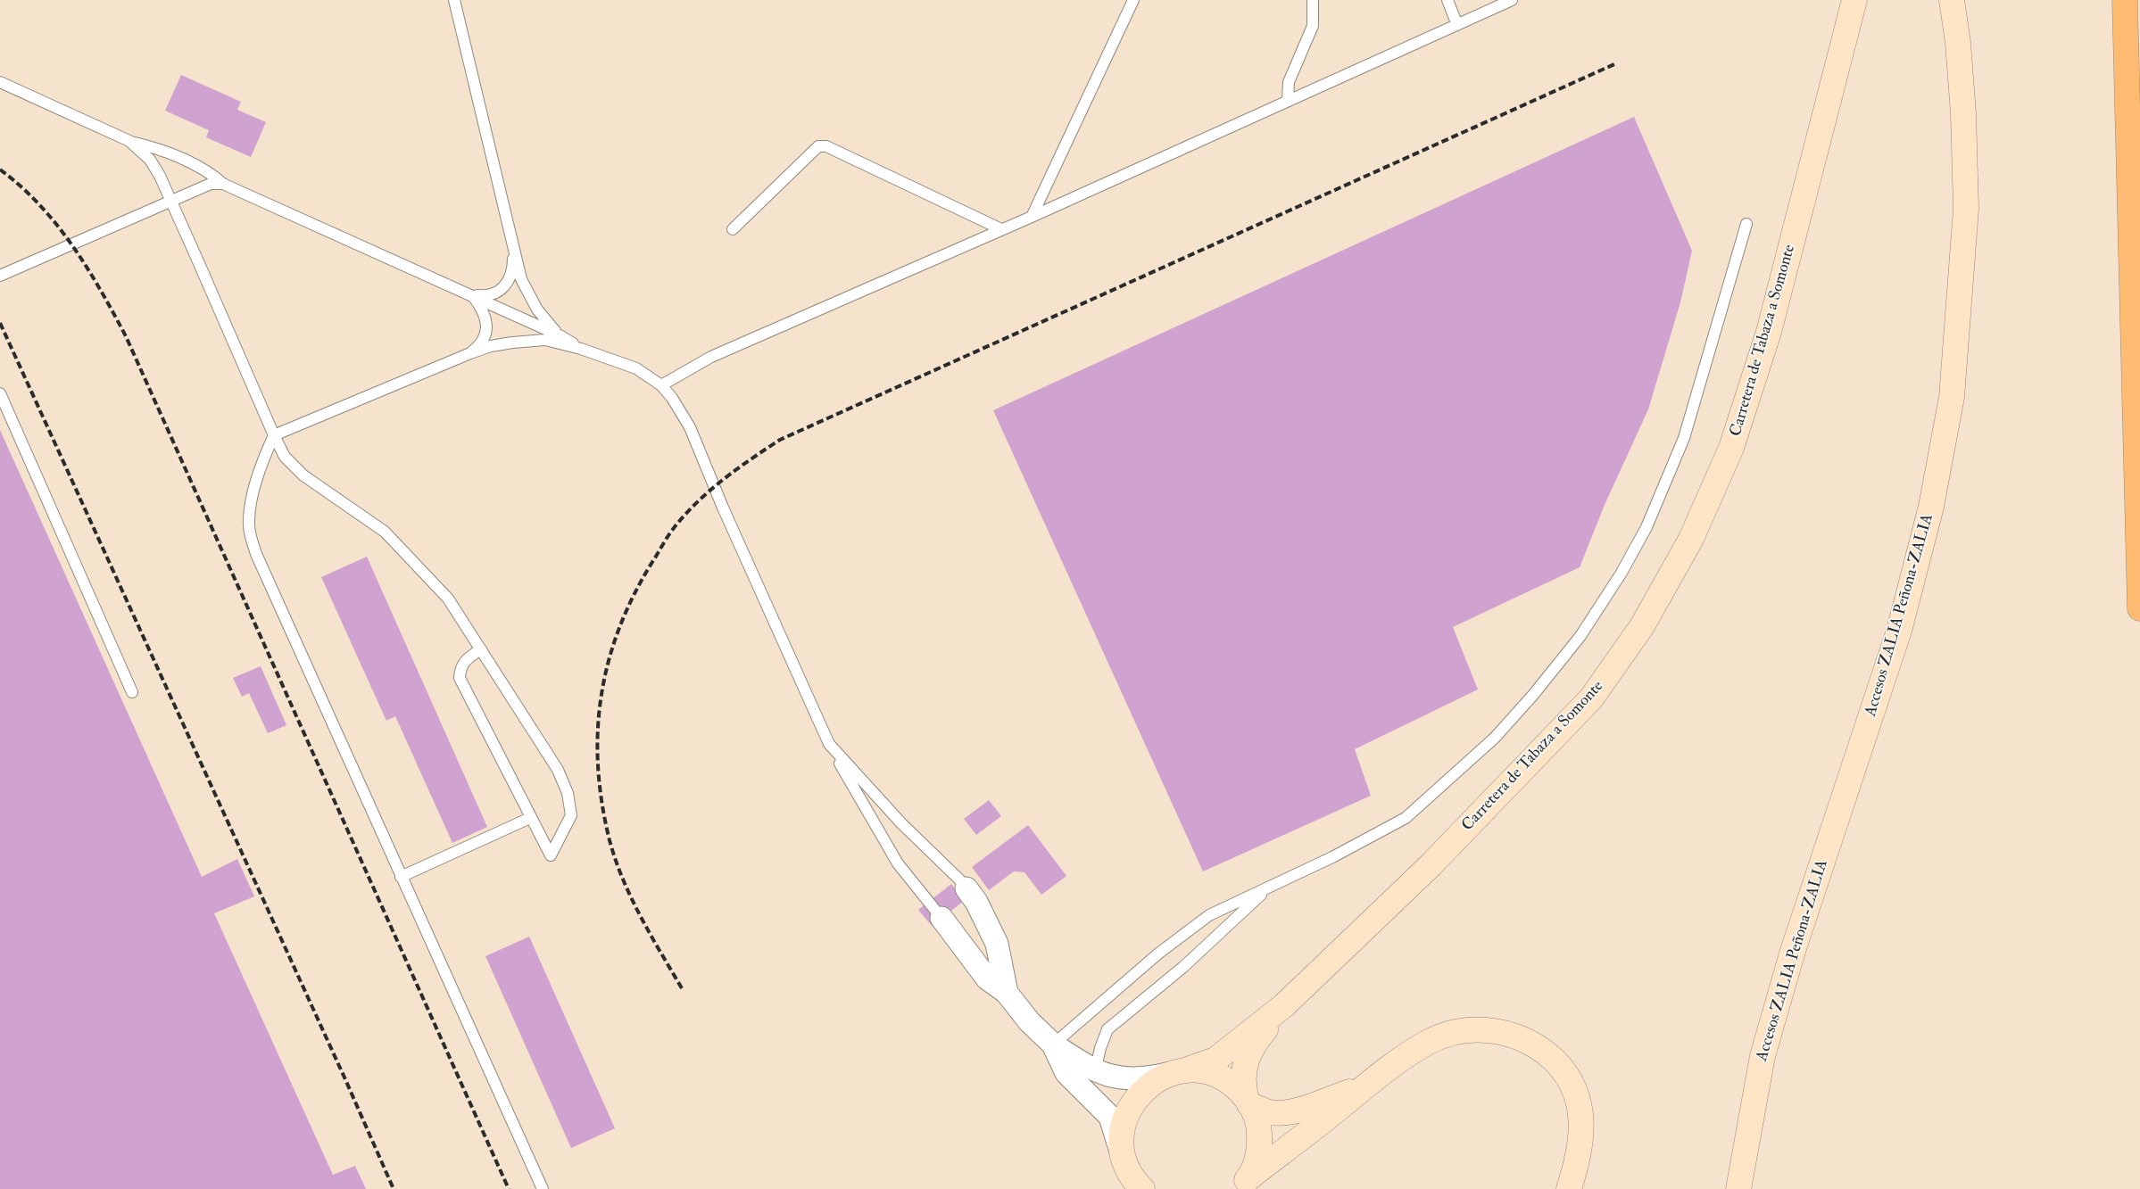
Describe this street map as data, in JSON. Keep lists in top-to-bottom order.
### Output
{
  "streets": {
    "street": ["Carretera de Tabaza a Somonte", "Accesos ZALIA Peñona-ZALIA"]
  }
}
